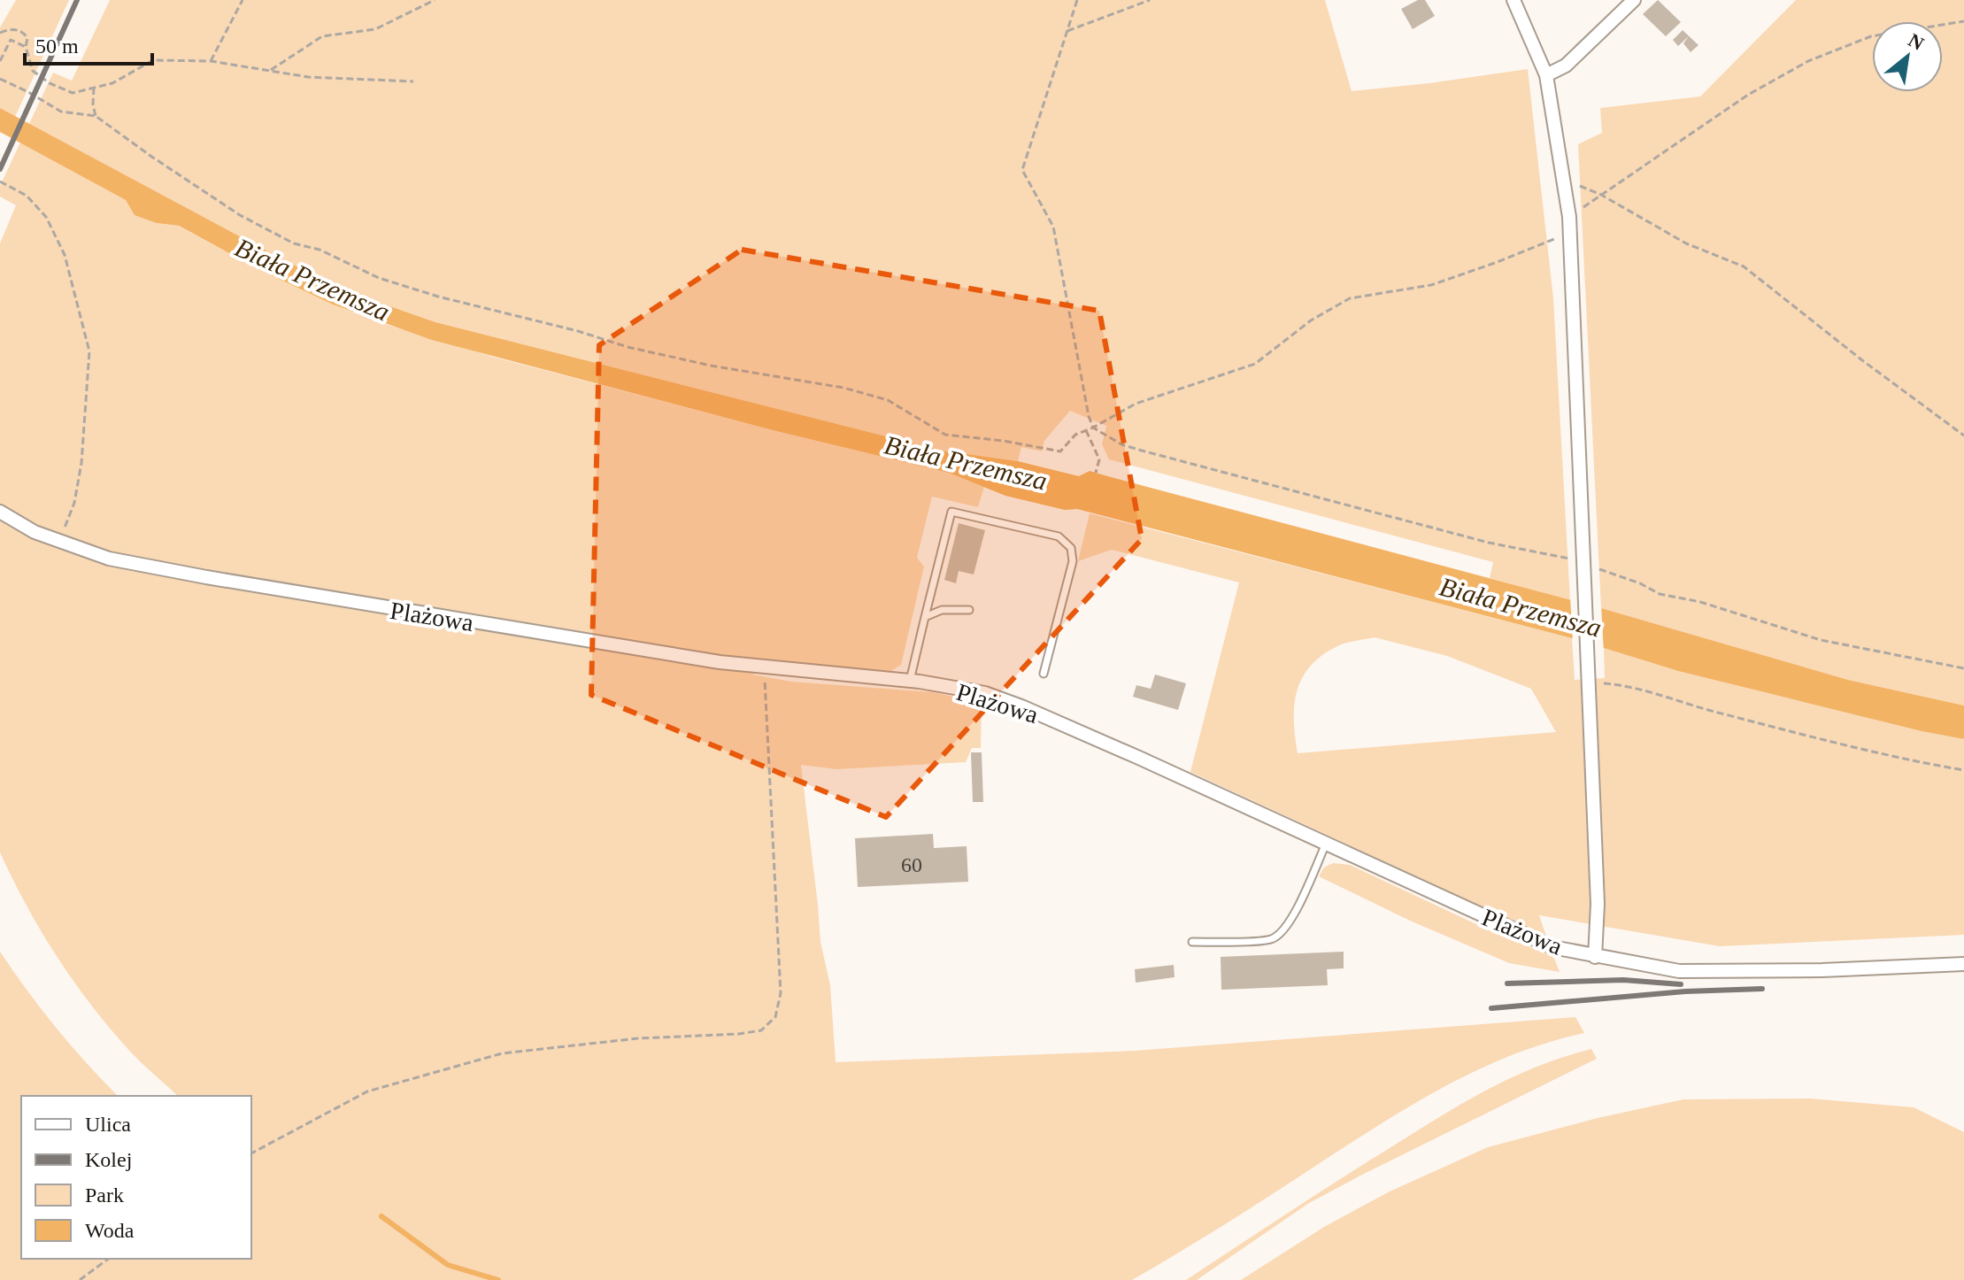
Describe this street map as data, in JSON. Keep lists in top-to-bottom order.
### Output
{
  "streets": {
    "street": ["Plażowa"]
  },
  "water": ["Biała Przemsza"],
  "house_numbers": ["60"],
  "legend": [
    "Ulica",
    "Kolej",
    "Park",
    "Woda"
  ],
  "scale_bar": "50 m",
  "north": "top right"
}
